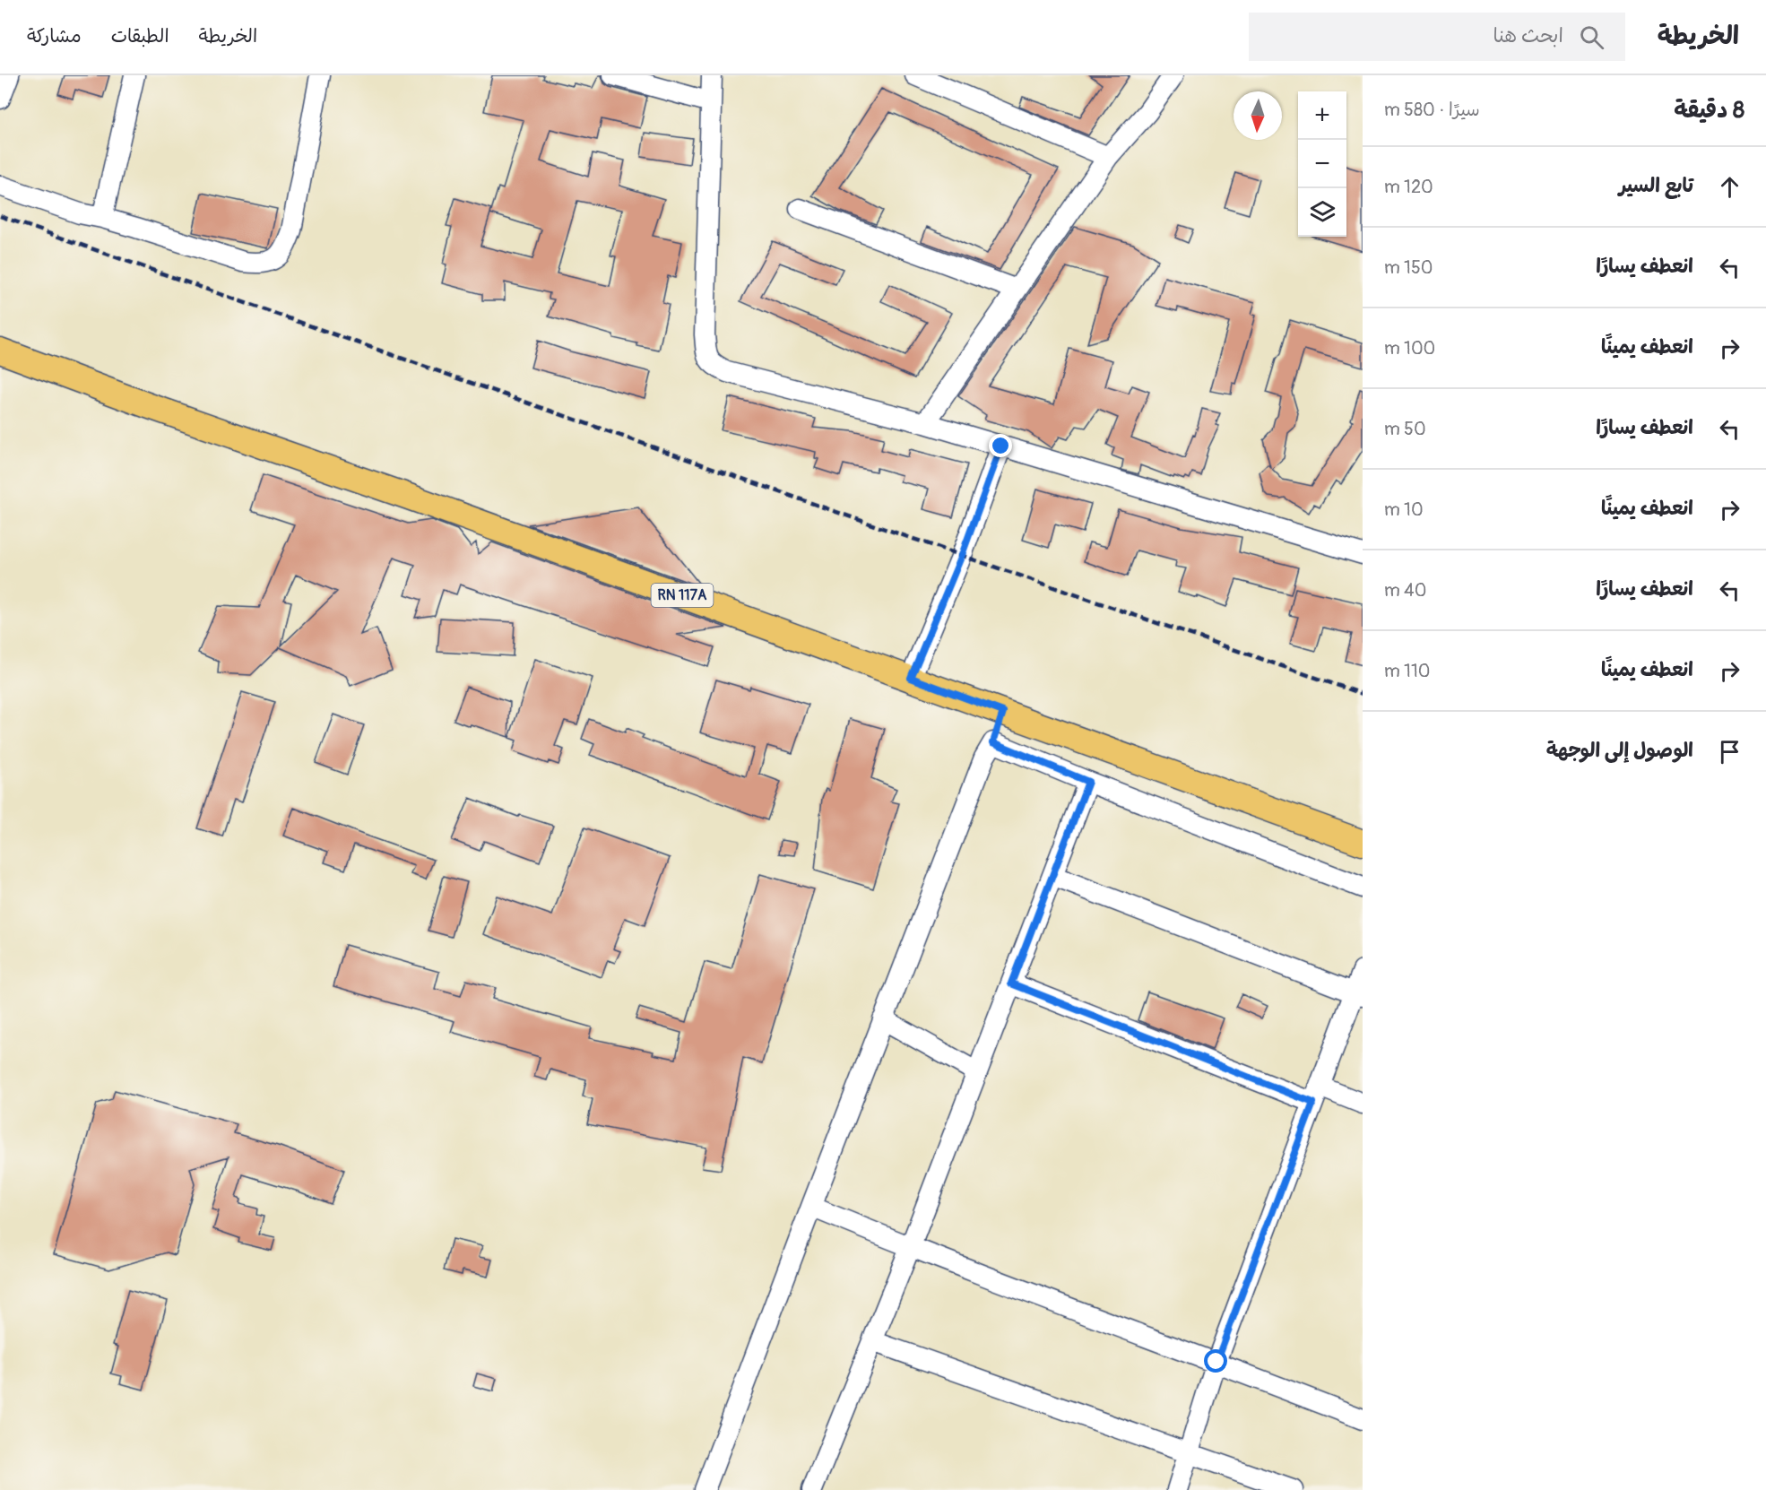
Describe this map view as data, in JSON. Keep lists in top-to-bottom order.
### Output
{
  "streets": {
    "main road": ["RN 117A"]
  },
  "north": "bottom",
  "page": {
    "header": "الخريطة",
    "search": "ابحث هنا",
    "nav": ["الخريطة", "الطبقات", "مشاركة"],
    "heading": ["8 دقيقة", "سيرًا · 580 m"],
    "map_buttons": ["+", "−"],
    "list": [
      ["تابع السير", "120 m"],
      ["انعطف يسارًا", "150 m"],
      ["انعطف يمينًا", "100 m"],
      ["انعطف يسارًا", "50 m"],
      ["انعطف يمينًا", "10 m"],
      ["انعطف يسارًا", "40 m"],
      ["انعطف يمينًا", "110 m"],
      "الوصول إلى الوجهة"
    ]
  }
}
